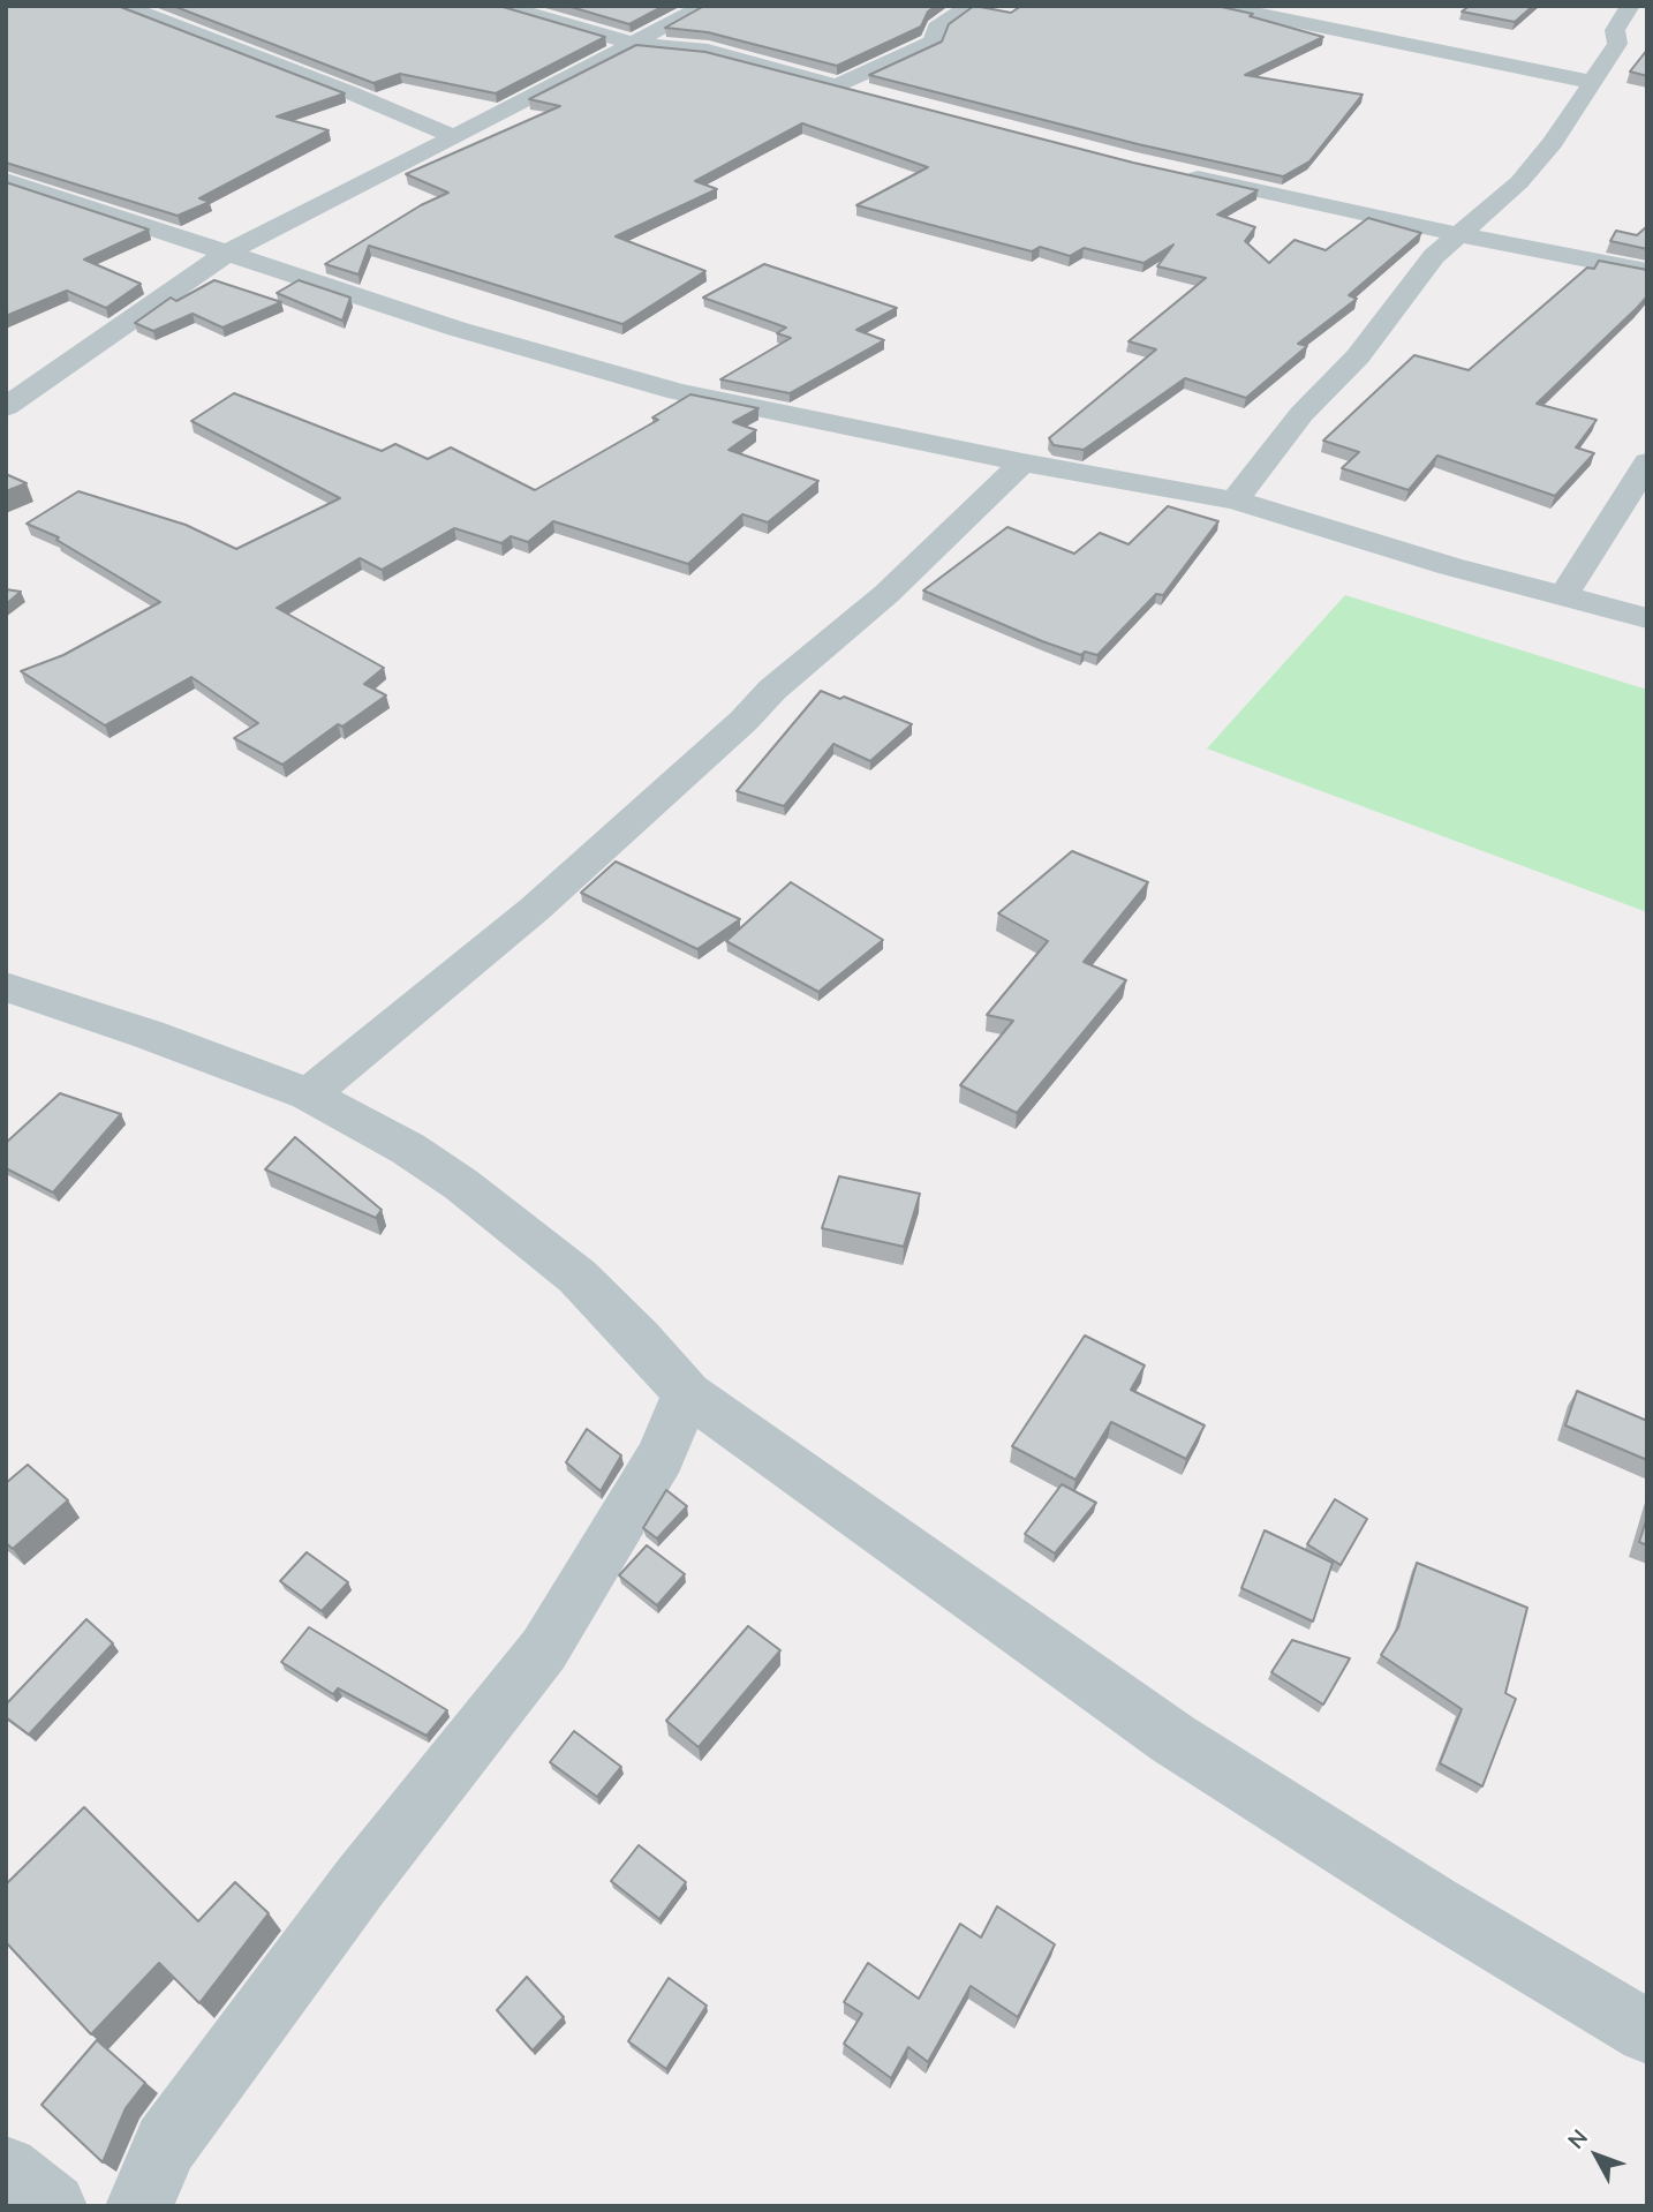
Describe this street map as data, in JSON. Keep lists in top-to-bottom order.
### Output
{
  "north": "top left"
}
